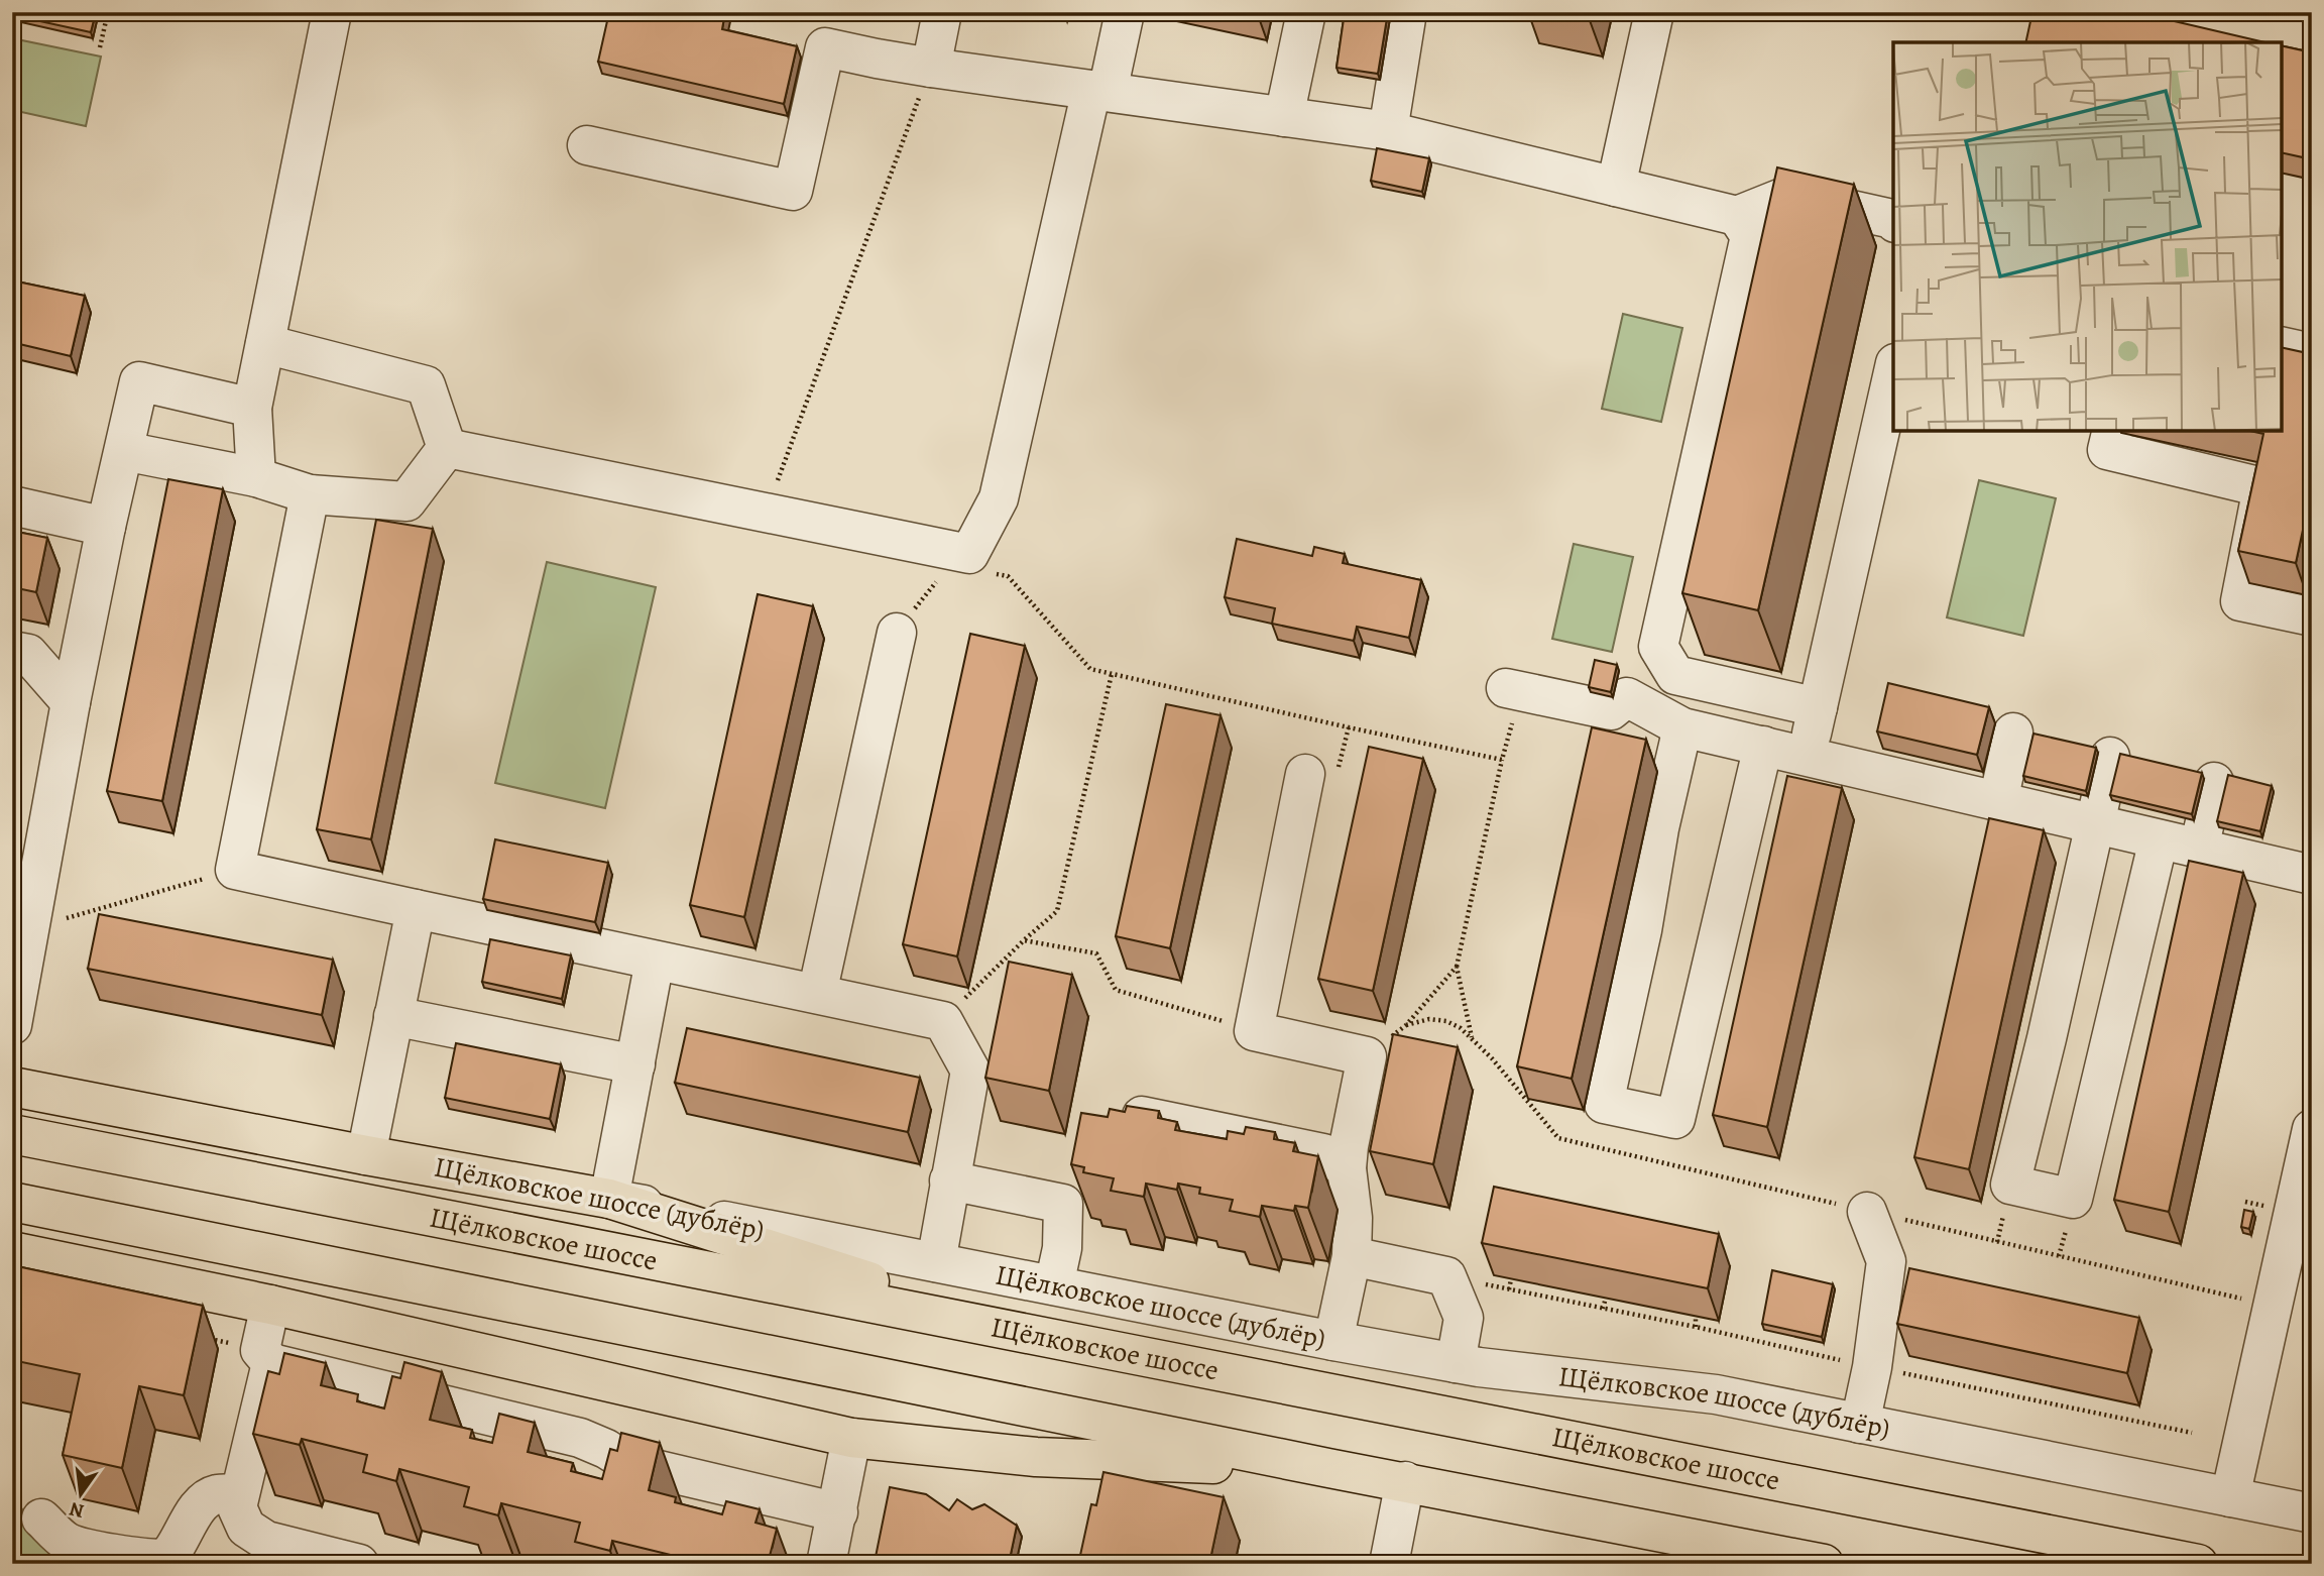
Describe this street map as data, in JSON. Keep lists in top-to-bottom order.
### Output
{
  "streets": {
    "main road": ["Щёлковское шоссе (дублёр)", "Щёлковское шоссе"]
  },
  "north": "bottom"
}
